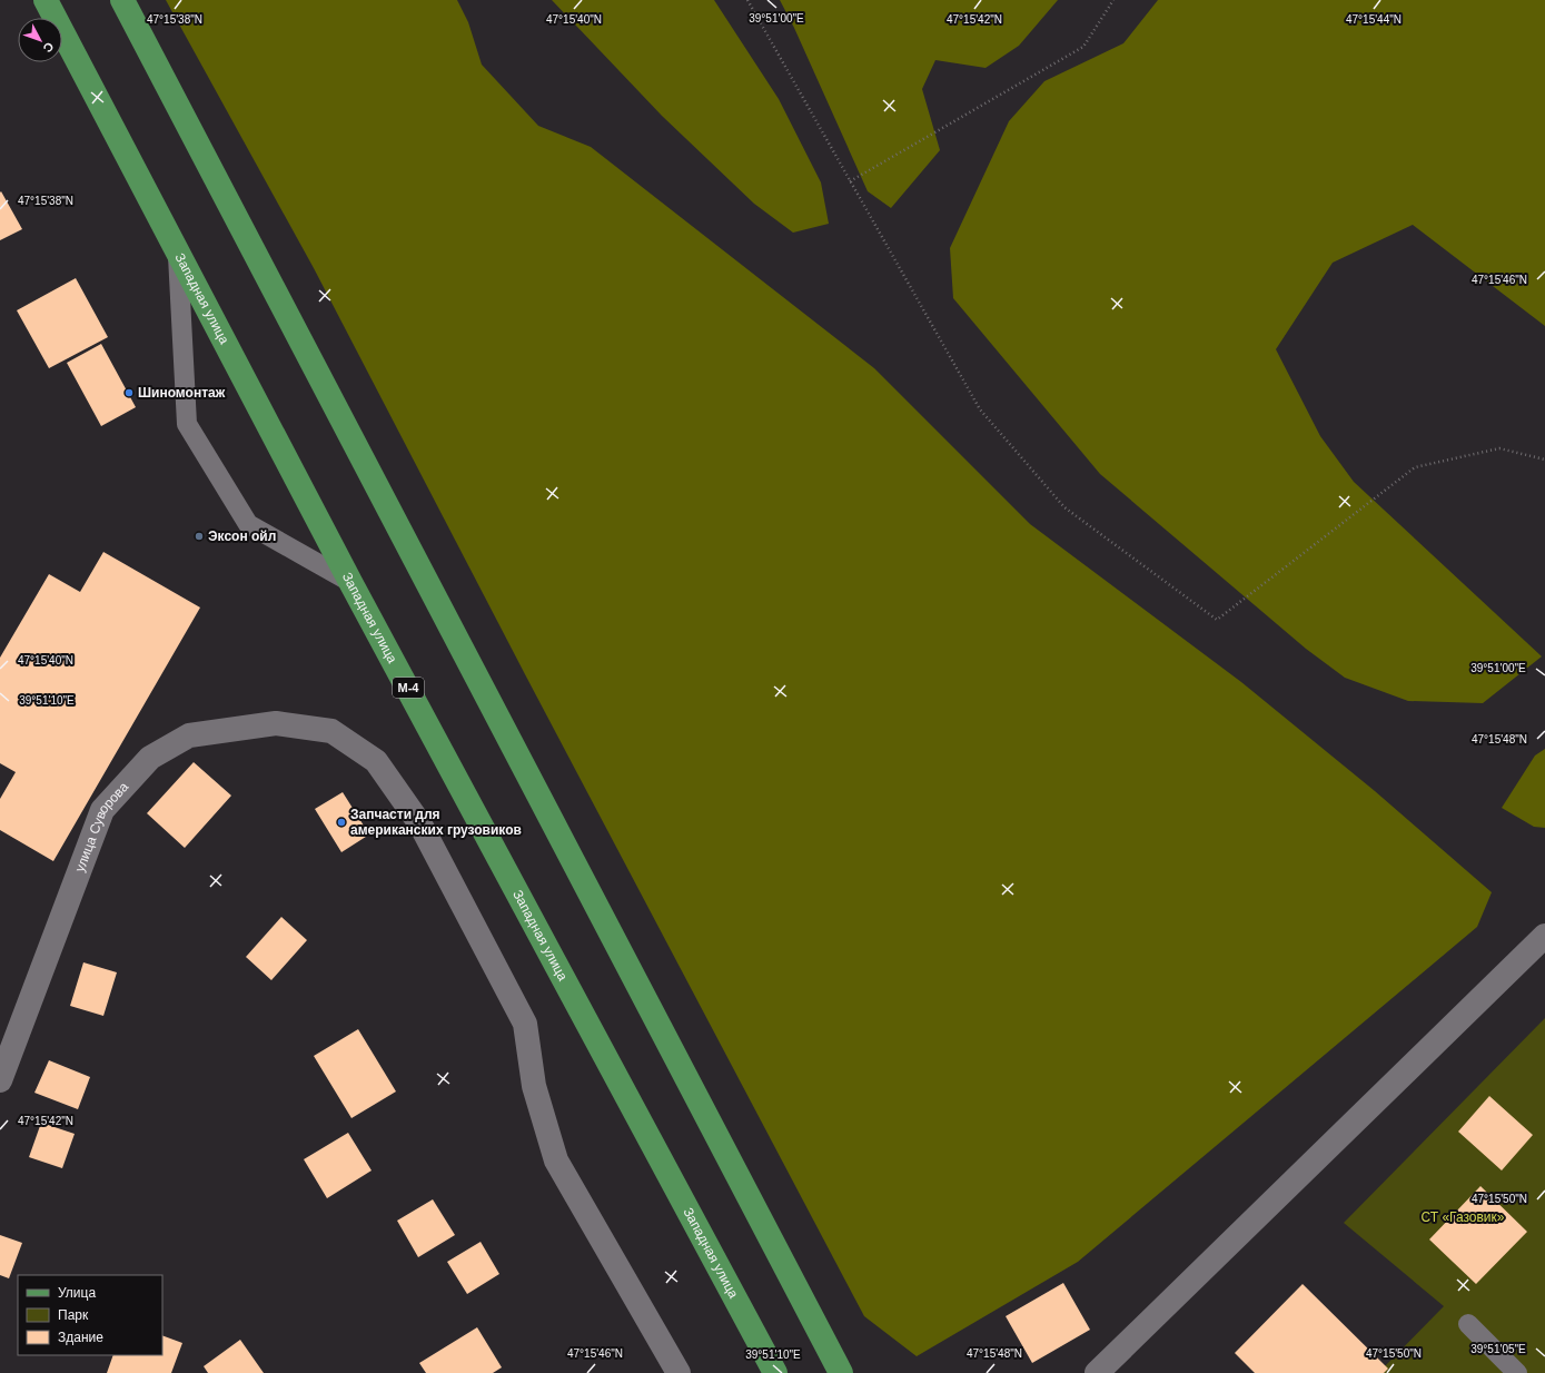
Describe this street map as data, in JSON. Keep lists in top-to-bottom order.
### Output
{
  "streets": {
    "main road": ["Западная улица", "М-4"],
    "street": ["улица Суворова"]
  },
  "parks": ["СТ «Газовик»"],
  "places": ["Шиномонтаж", "Эксон ойл", "Запчасти для американских грузовиков"],
  "legend": ["Улица", "Парк", "Здание"],
  "north": "bottom right",
  "coordinates": [
    "39°51'00\"E",
    "47°15'38\"N",
    "47°15'40\"N",
    "47°15'42\"N",
    "47°15'44\"N",
    "47°15'46\"N",
    "39°51'10\"E",
    "47°15'48\"N",
    "47°15'50\"N",
    "39°51'05\"E"
  ]
}
